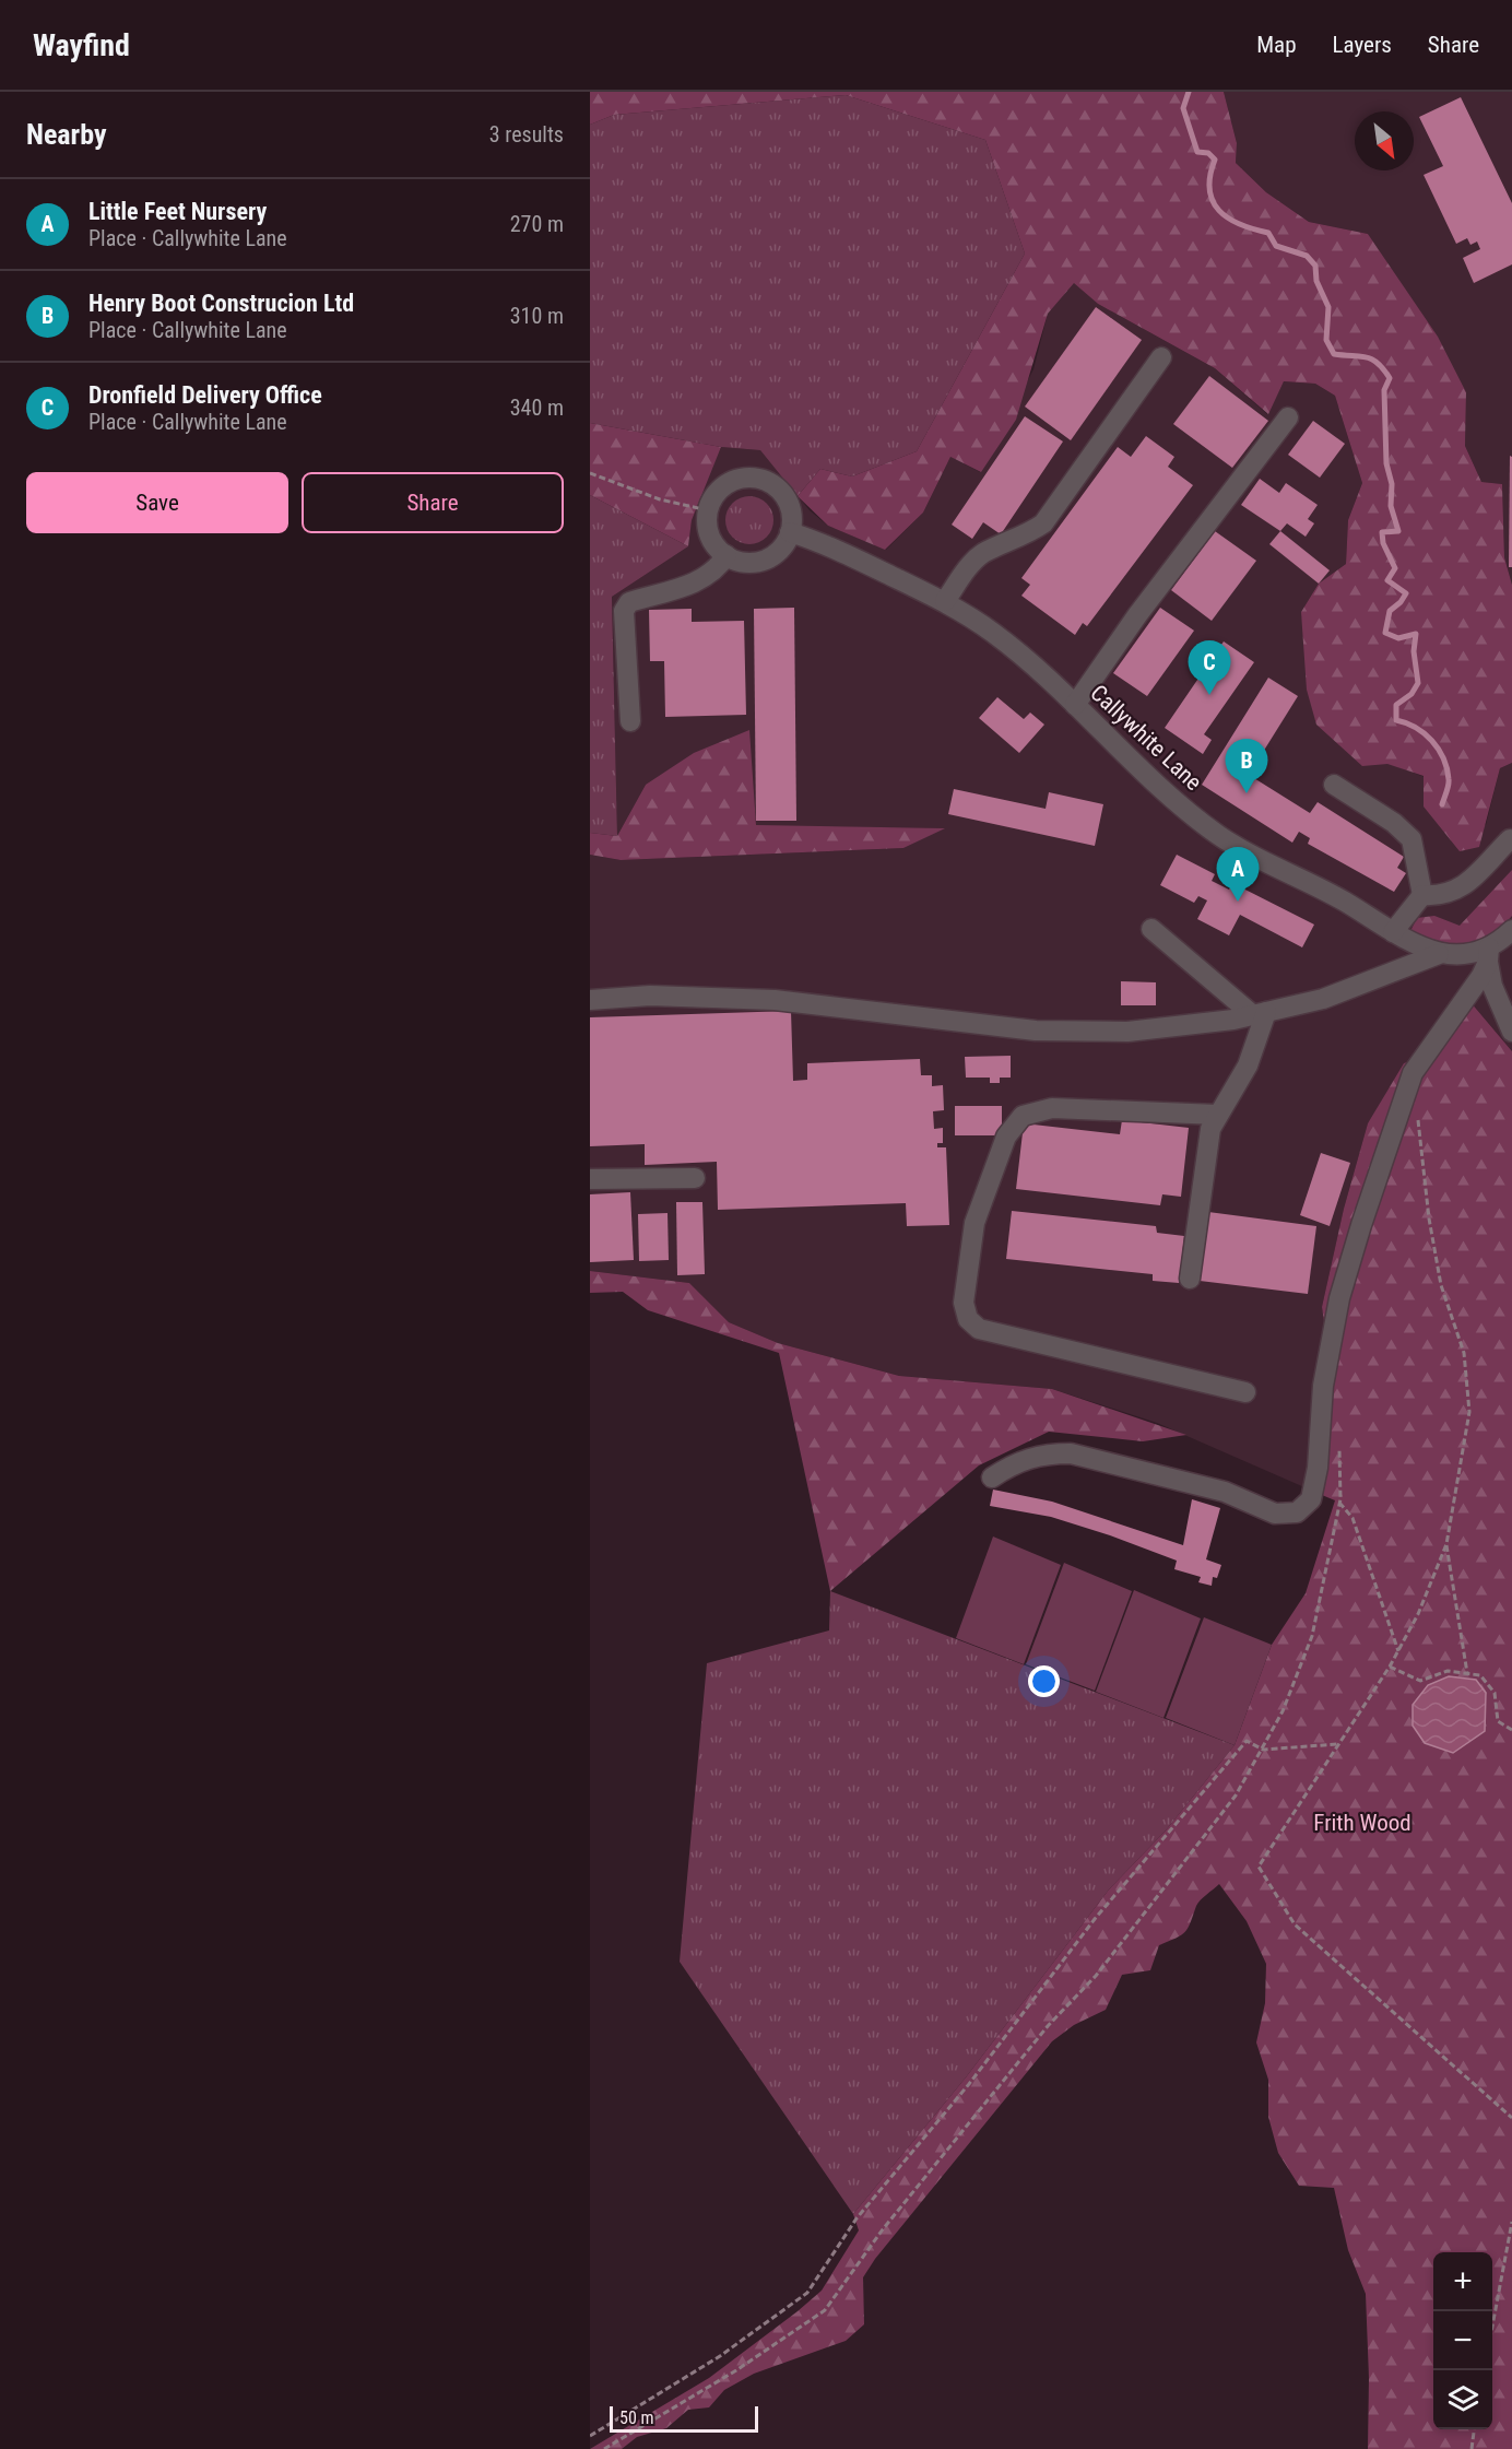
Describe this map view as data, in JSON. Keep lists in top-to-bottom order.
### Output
{
  "streets": {
    "street": ["Callywhite Lane"]
  },
  "parks": ["Frith Wood"],
  "scale_bar": "50 m",
  "north": "bottom right",
  "page": {
    "header": "Wayfind",
    "nav": ["Map", "Layers", "Share"],
    "heading": ["Nearby", "3 results"],
    "list": [
      {
        "mark": "A",
        "name": "Little Feet Nursery",
        "note": "Place · Callywhite Lane",
        "value": "270 m"
      },
      {
        "mark": "B",
        "name": "Henry Boot Construcion Ltd",
        "note": "Place · Callywhite Lane",
        "value": "310 m"
      },
      {
        "mark": "C",
        "name": "Dronfield Delivery Office",
        "note": "Place · Callywhite Lane",
        "value": "340 m"
      }
    ],
    "buttons": ["Save", "Share"],
    "pins": ["C", "B", "A"],
    "map_buttons": ["+", "−"],
    "scale": "50 m"
  }
}
